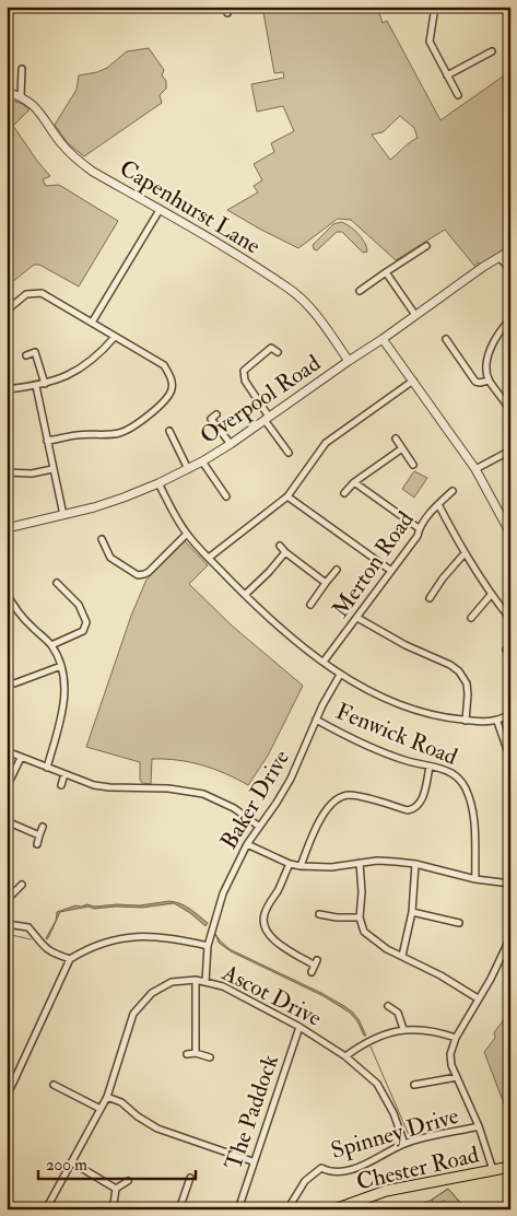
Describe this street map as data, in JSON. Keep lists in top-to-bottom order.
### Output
{
  "streets": {
    "main road": ["Chester Road"],
    "street": [
      "Capenhurst Lane",
      "Overpool Road",
      "Merton Road",
      "Fenwick Road",
      "Baker Drive",
      "Ascot Drive",
      "The Paddock",
      "Spinney Drive"
    ]
  },
  "crossings": [
    ["Capenhurst Lane", "Overpool Road"],
    ["Fenwick Road", "Baker Drive"],
    ["Baker Drive", "Ascot Drive"],
    ["Baker Drive", "The Paddock"],
    ["Ascot Drive", "The Paddock"],
    ["Ascot Drive", "Spinney Drive"]
  ],
  "scale_bar": "200 m"
}
